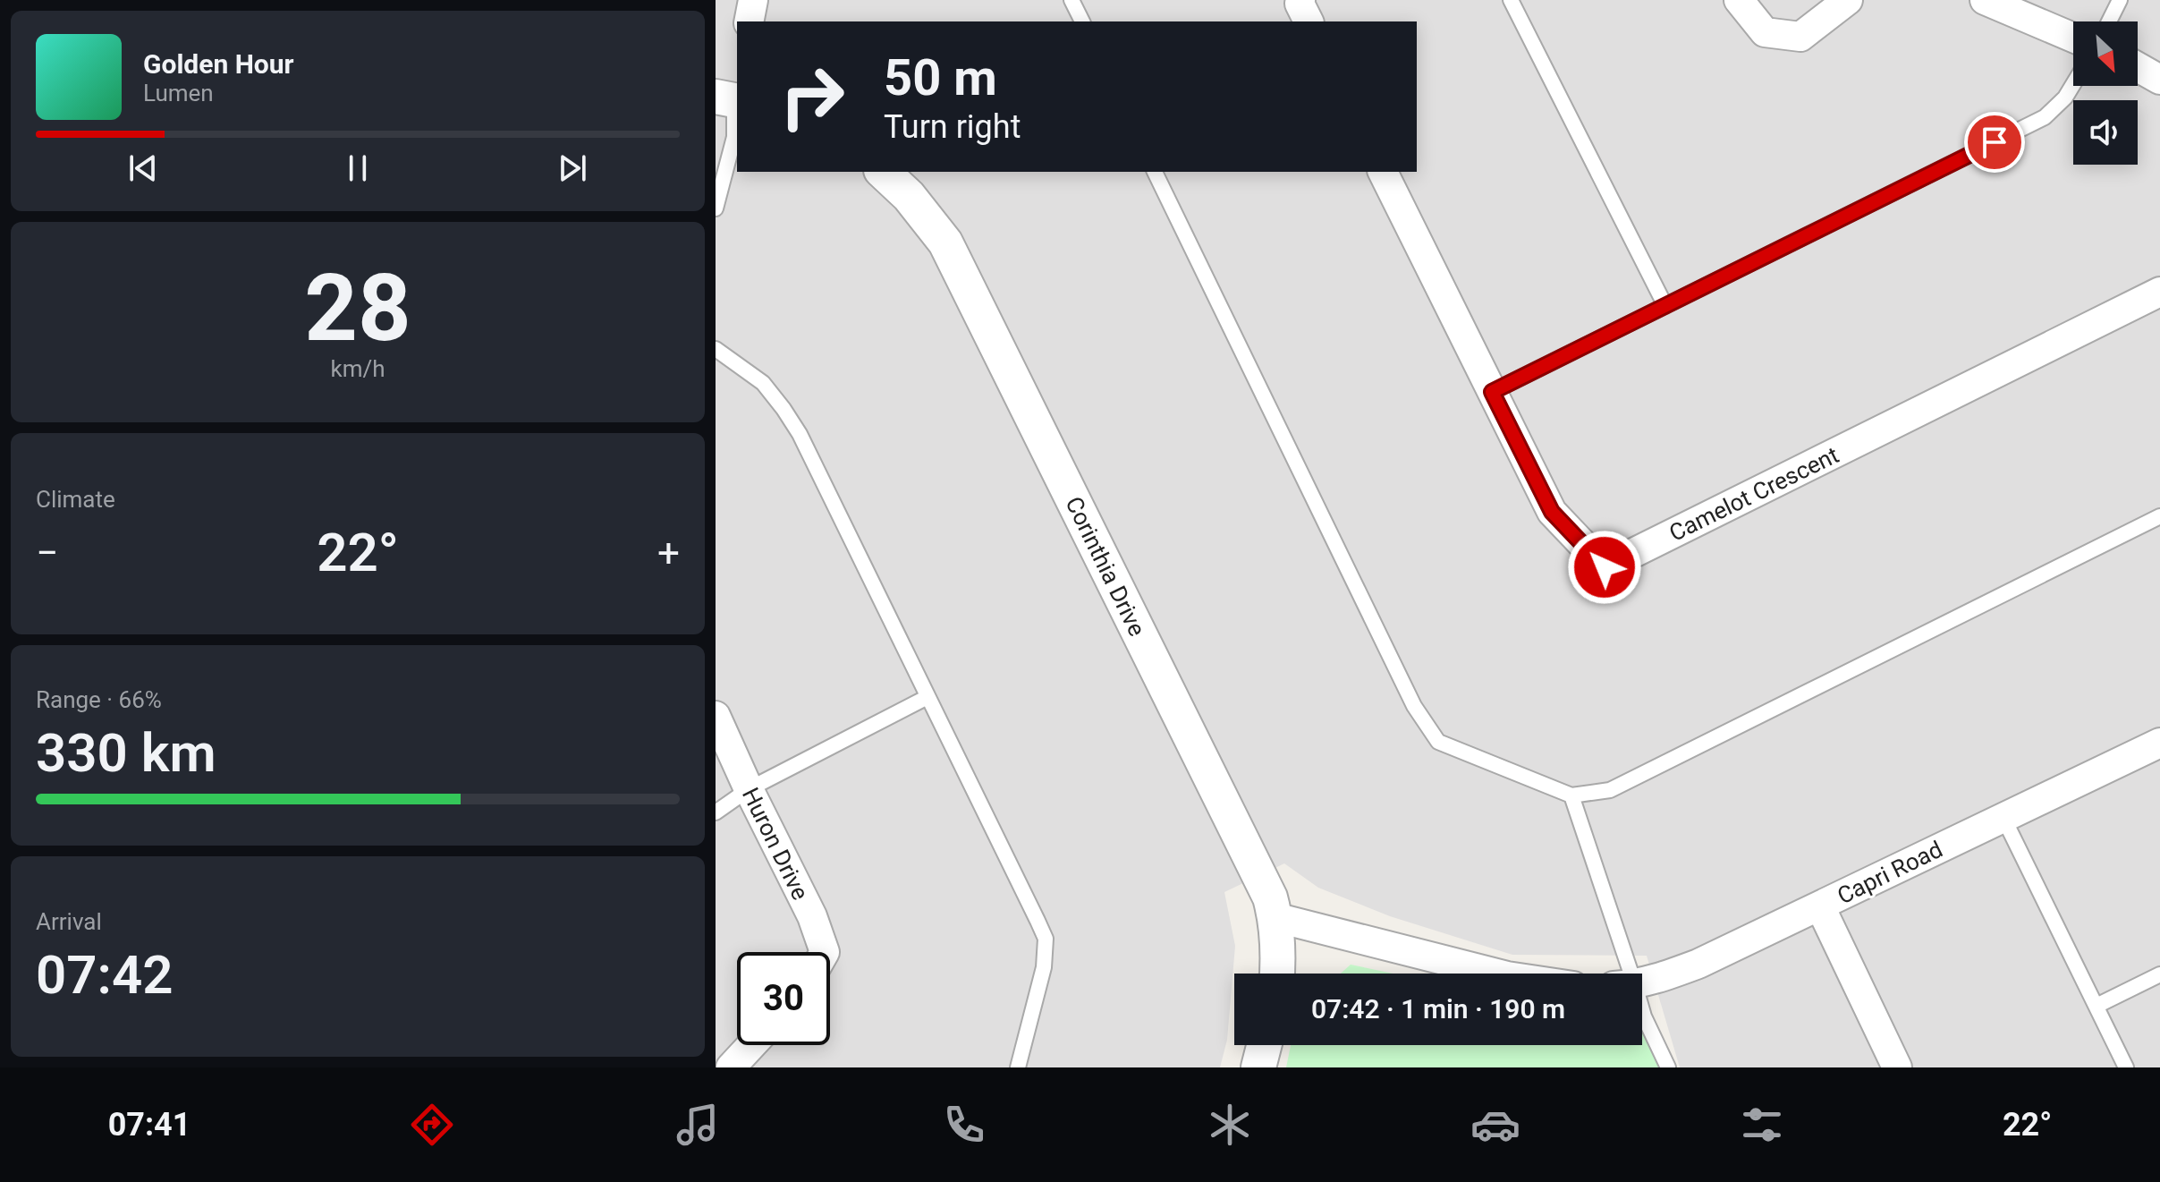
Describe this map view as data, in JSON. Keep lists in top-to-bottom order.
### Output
{
  "streets": {
    "street": [
      "Camelot Crescent",
      "Corinthia Drive",
      "Huron Drive",
      "Capri Road"
    ]
  },
  "north": "bottom right",
  "page": {
    "turn": ["50 m", "Turn right"],
    "song": ["Golden Hour", "Lumen"],
    "tile": [
      ["28", "km/h"],
      "Climate",
      ["Range · 66%", "330 km"],
      ["Arrival", "07:42"]
    ],
    "heat": ["−", "22°", "+"],
    "limit": "30",
    "trip": "07:42 · 1 min · 190 m",
    "tabs": ["07:41", "22°"]
  }
}
